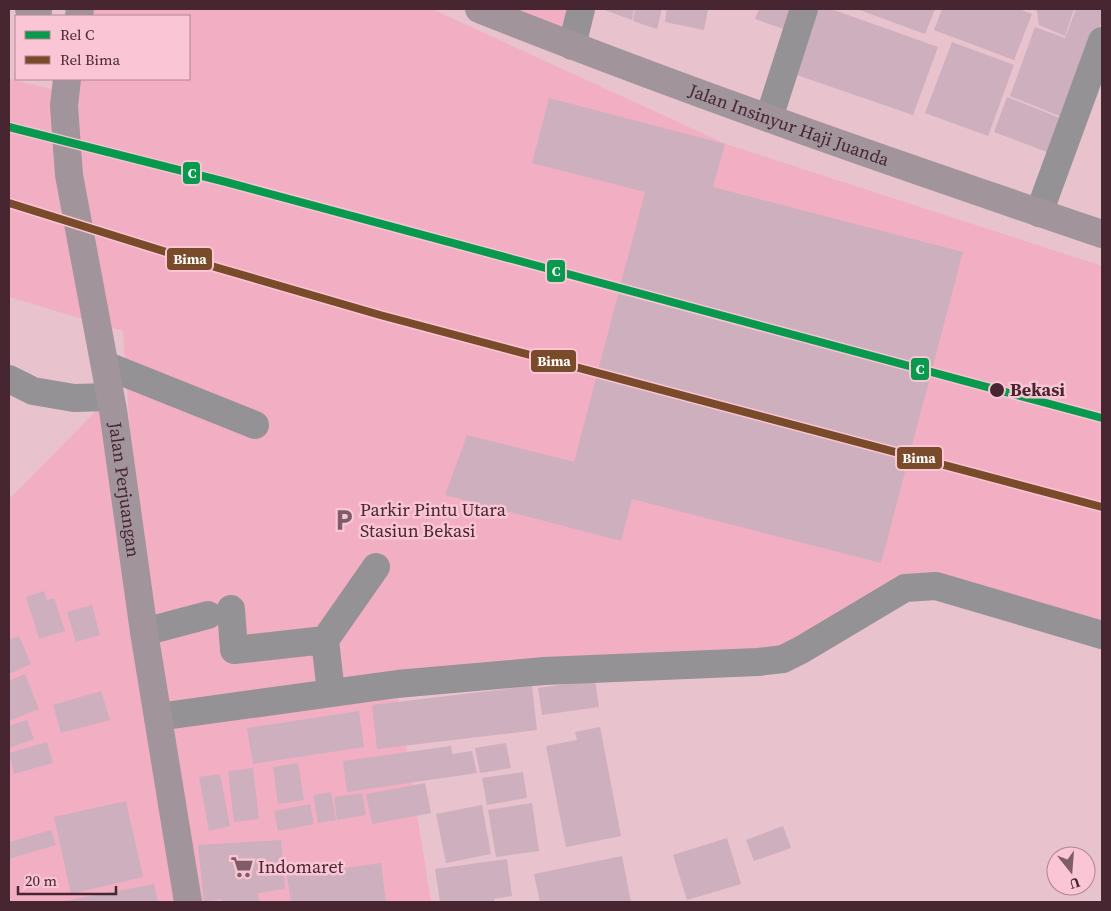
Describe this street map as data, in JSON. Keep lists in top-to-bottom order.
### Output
{
  "streets": {
    "main road": ["Jalan Insinyur Haji Juanda", "Jalan Perjuangan"]
  },
  "places": {
    "other": ["Bekasi"],
    "parking": ["Parkir Pintu Utara Stasiun Bekasi"],
    "supermarket": ["Indomaret"]
  },
  "lines": ["rail line C", "rail line Bima"],
  "legend": ["Rel C", "Rel Bima"],
  "scale_bar": "20 m",
  "north": "bottom"
}
